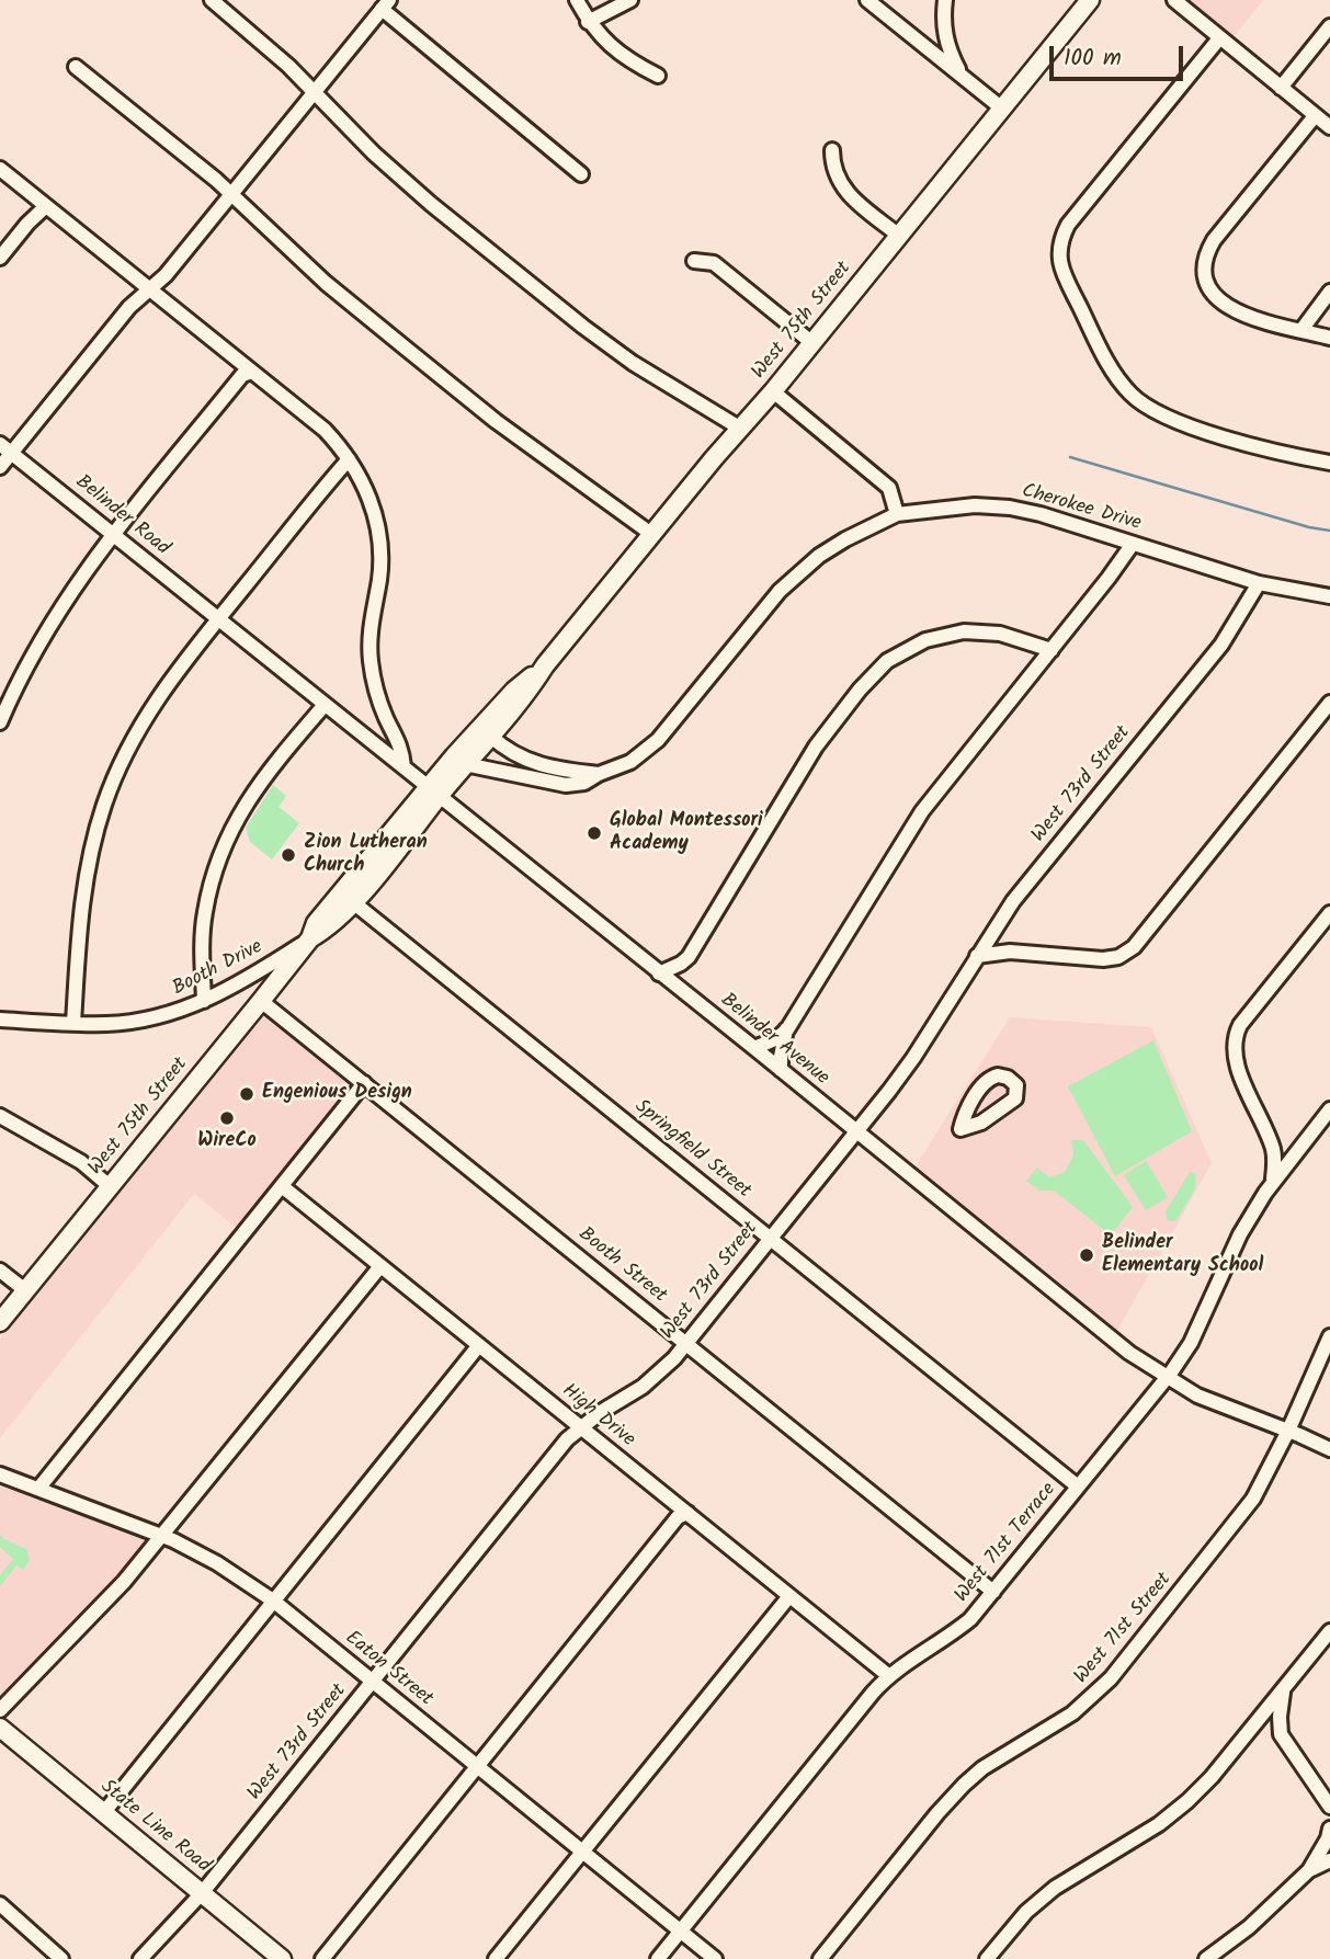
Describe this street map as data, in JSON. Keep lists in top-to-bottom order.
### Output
{
  "streets": {
    "main road": ["West 75th Street", "State Line Road"],
    "street": [
      "Cherokee Drive",
      "Belinder Road",
      "West 73rd Street",
      "Booth Drive",
      "Belinder Avenue",
      "Springfield Street",
      "Booth Street",
      "High Drive",
      "West 71st Terrace",
      "West 71st Street",
      "Eaton Street"
    ]
  },
  "crossings": [
    ["West 75th Street", "Cherokee Drive"],
    ["West 75th Street", "Booth Drive"],
    ["West 75th Street", "Belinder Avenue"],
    ["West 75th Street", "Springfield Street"],
    ["West 75th Street", "Booth Street"],
    ["Cherokee Drive", "West 73rd Street"],
    ["Belinder Road", "Belinder Avenue"],
    ["West 73rd Street", "Belinder Avenue"],
    ["West 73rd Street", "Springfield Street"],
    ["West 73rd Street", "Booth Street"],
    ["West 73rd Street", "High Drive"],
    ["West 73rd Street", "Eaton Street"],
    ["West 73rd Street", "State Line Road"],
    ["Belinder Avenue", "West 71st Terrace"],
    ["Belinder Avenue", "West 71st Street"],
    ["Springfield Street", "West 71st Terrace"],
    ["Booth Street", "West 71st Terrace"],
    ["High Drive", "West 71st Terrace"],
    ["West 71st Terrace", "Eaton Street"]
  ],
  "places": [
    "Global Montessori Academy",
    "Zion Lutheran Church",
    "Engenious Design",
    "WireCo",
    "Belinder Elementary School"
  ],
  "scale_bar": "100 m"
}
